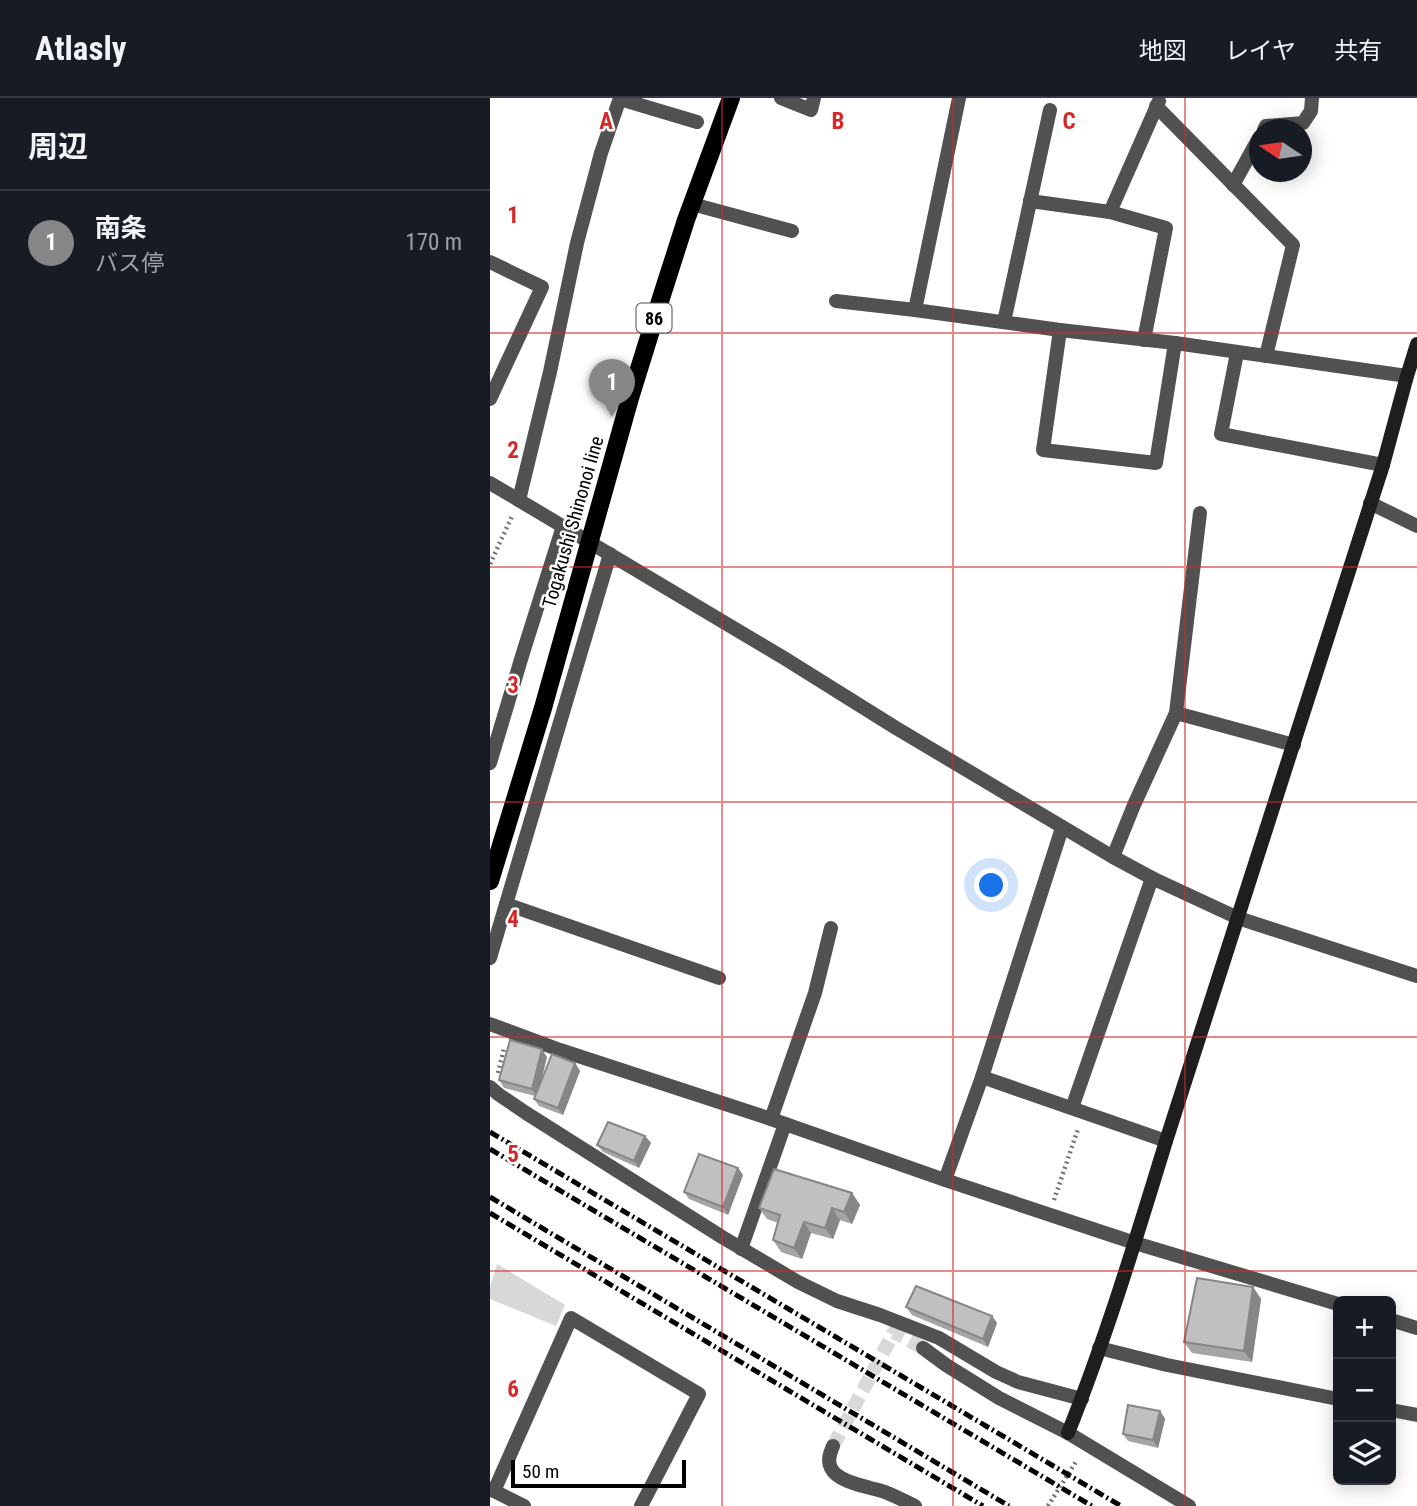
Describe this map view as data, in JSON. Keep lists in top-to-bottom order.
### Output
{
  "streets": {
    "main road": ["86", "Togakushi Shinonoi line"]
  },
  "scale_bar": "50 m",
  "north": "left",
  "page": {
    "header": "Atlasly",
    "nav": ["地図", "レイヤ", "共有"],
    "heading": "周辺",
    "list": [
      {
        "mark": "1",
        "name": "南条",
        "note": "バス停",
        "value": "170 m"
      }
    ],
    "pins": "1",
    "map_buttons": ["+", "−"],
    "scale": "50 m"
  },
  "grid": {
    "columns": ["A", "B", "C"],
    "rows": [
      "1",
      "2",
      "3",
      "4",
      "5",
      "6"
    ]
  }
}
